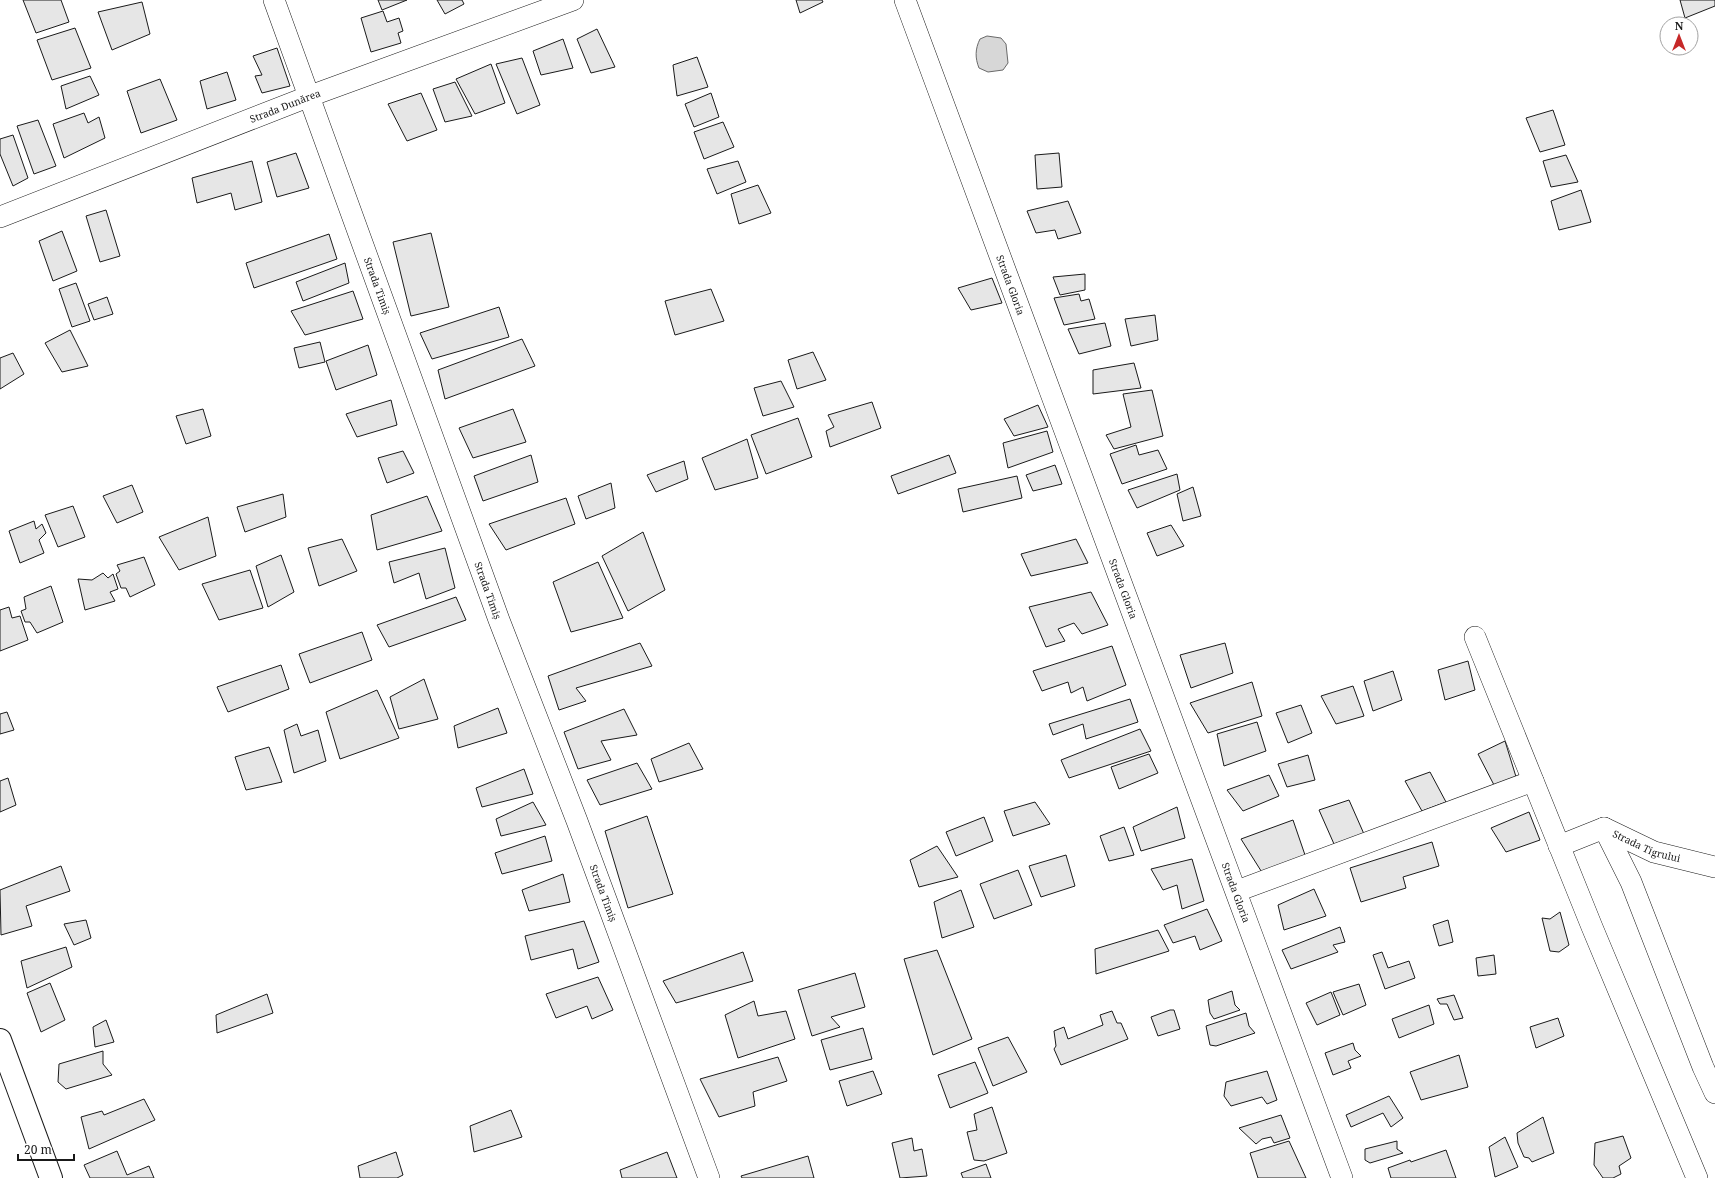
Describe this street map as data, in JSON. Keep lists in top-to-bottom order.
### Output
{
  "streets": {
    "street": [
      "Strada Dunărea",
      "Strada Timiș",
      "Strada Gloria",
      "Strada Tigrului"
    ]
  },
  "crossings": [
    ["Strada Dunărea", "Strada Timiș"]
  ],
  "scale_bar": "20 m",
  "north": "top"
}
